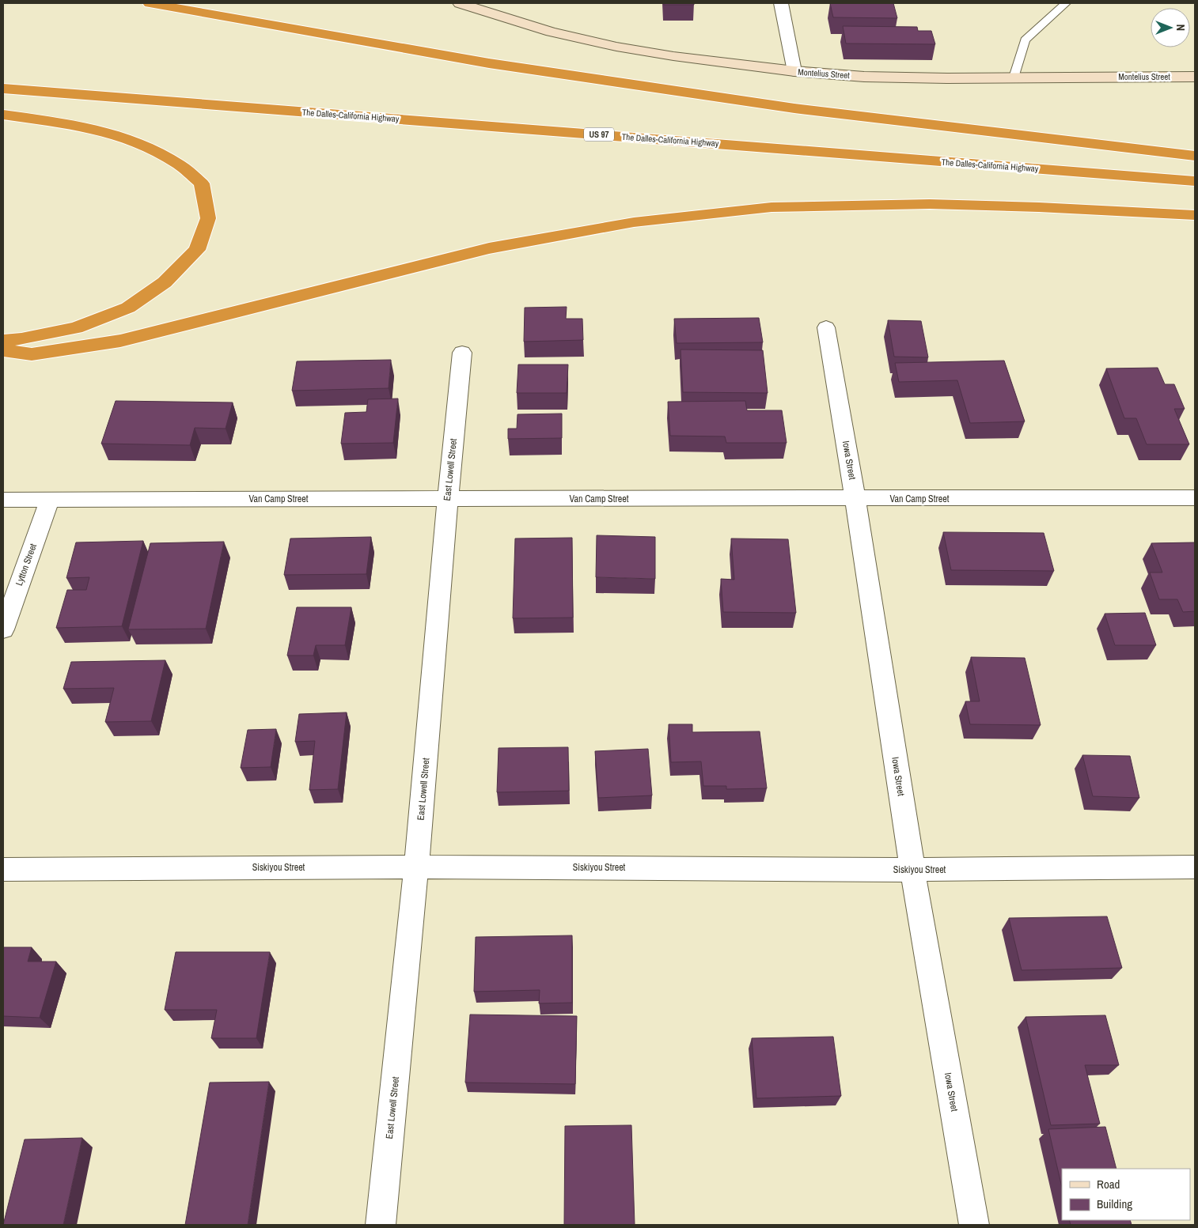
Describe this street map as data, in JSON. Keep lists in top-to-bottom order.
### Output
{
  "streets": {
    "highway": ["The Dalles-California Highway", "US 97"],
    "street": [
      "Montelius Street",
      "Iowa Street",
      "East Lowell Street",
      "Van Camp Street",
      "Lytton Street",
      "Siskiyou Street"
    ]
  },
  "crossings": [
    ["Iowa Street", "Van Camp Street"],
    ["Iowa Street", "Siskiyou Street"],
    ["East Lowell Street", "Van Camp Street"],
    ["East Lowell Street", "Siskiyou Street"],
    ["Van Camp Street", "Lytton Street"]
  ],
  "legend": ["Road", "Building"],
  "north": "right"
}
